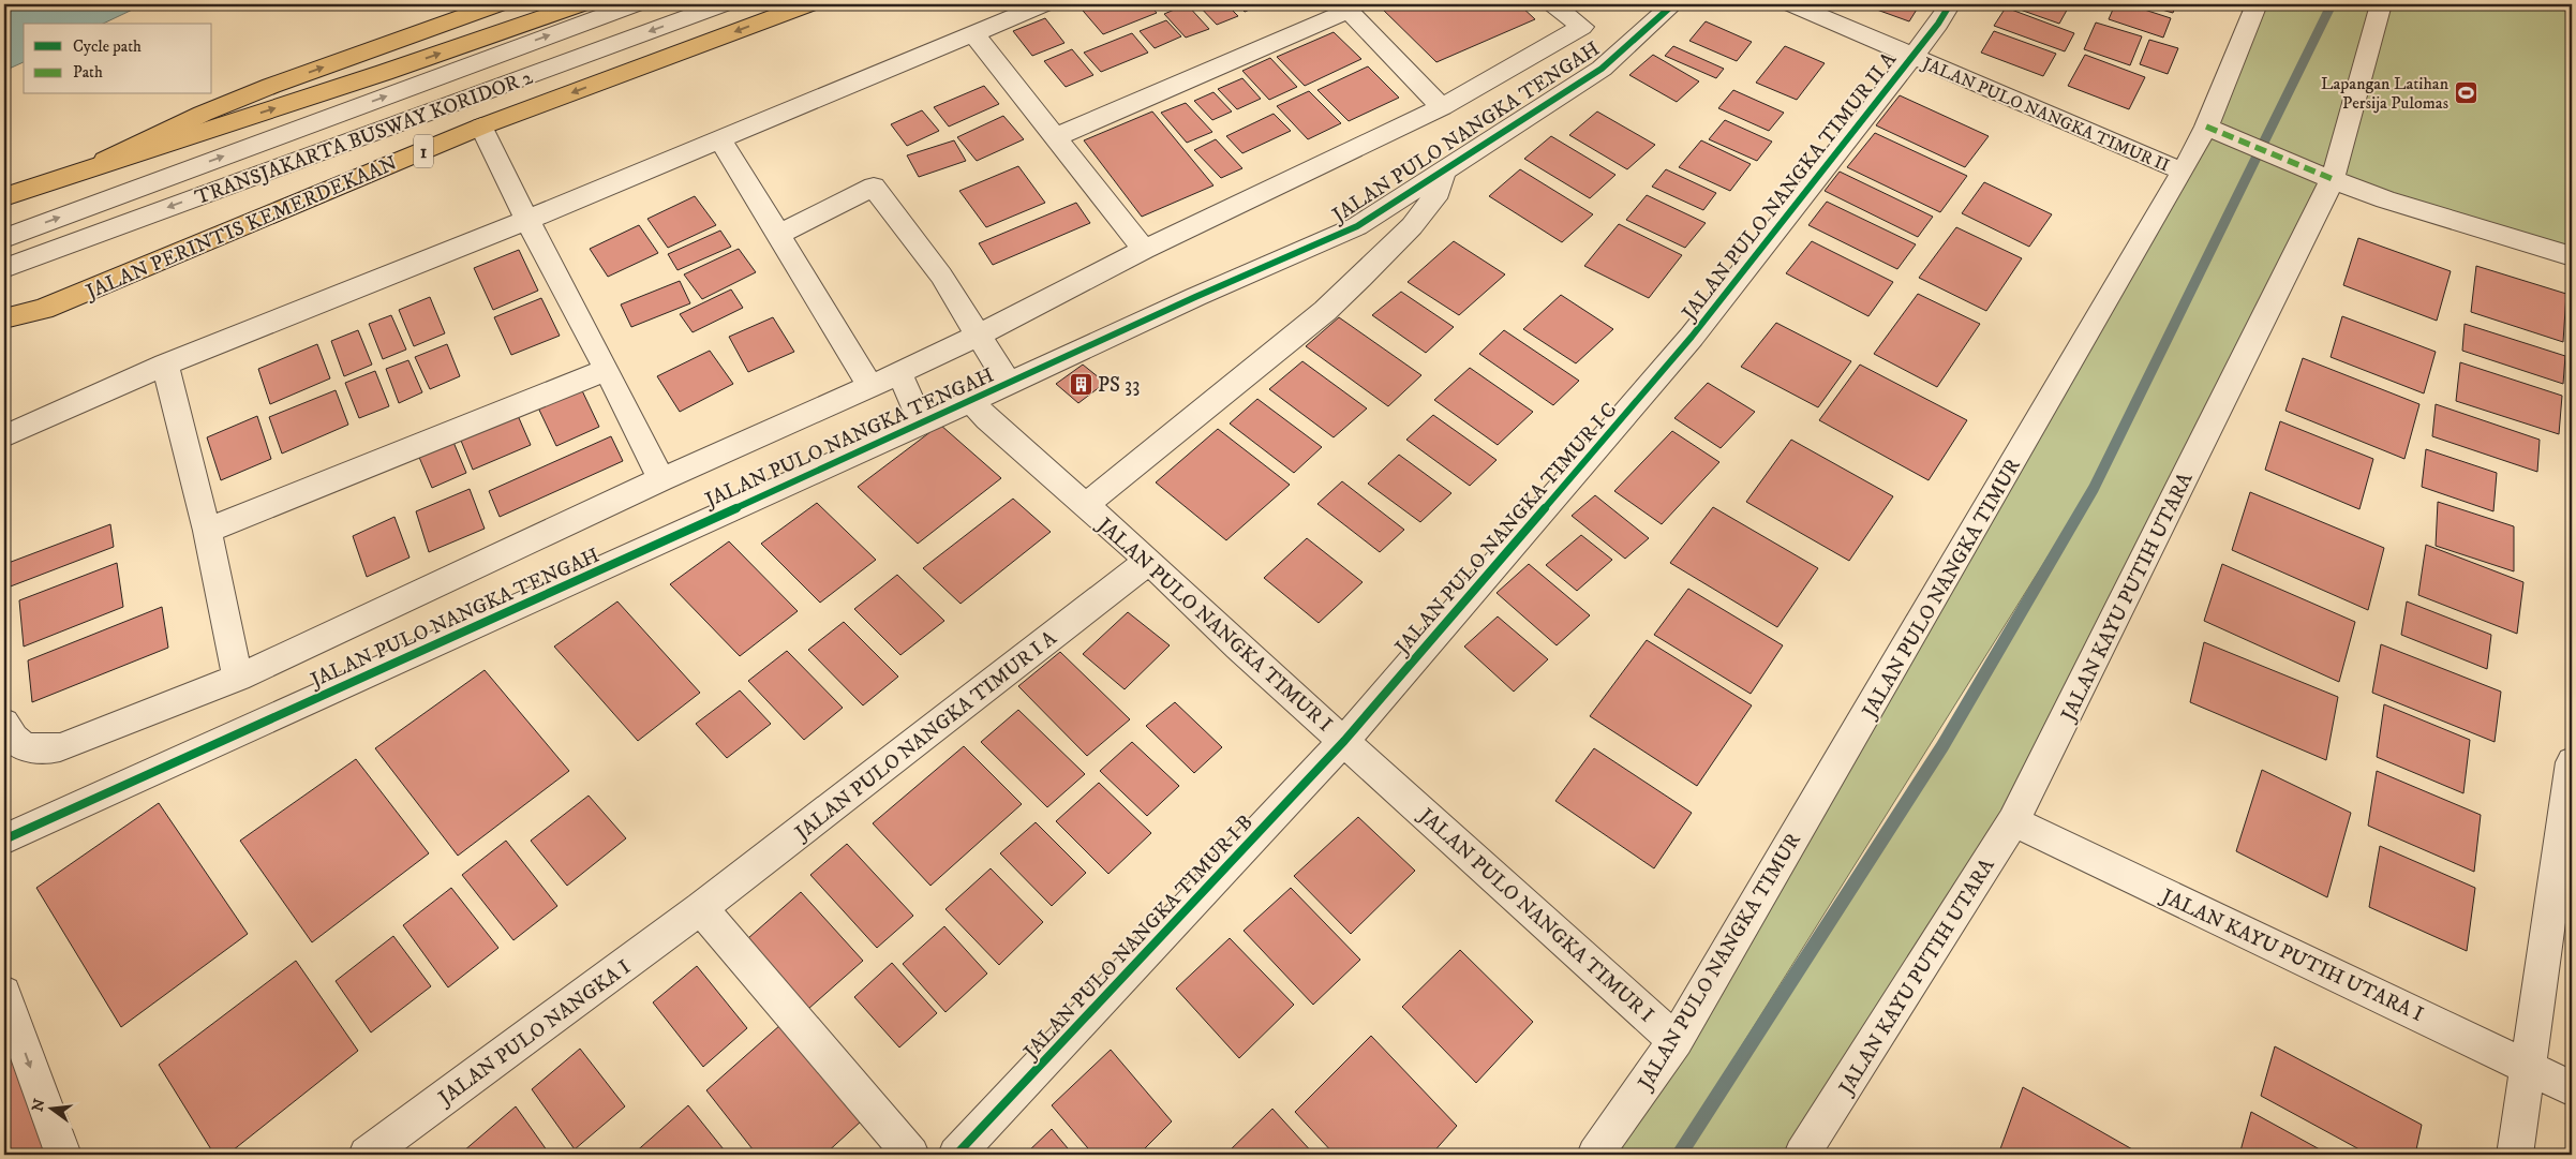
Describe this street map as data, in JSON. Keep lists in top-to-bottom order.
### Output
{
  "streets": {
    "main road": ["1", "JALAN PERINTIS KEMERDEKAAN"],
    "street": [
      "JALAN PULO NANGKA TIMUR II",
      "JALAN PULO NANGKA TENGAH",
      "TRANSJAKARTA BUSWAY KORIDOR 2",
      "JALAN PULO NANGKA TIMUR II A",
      "JALAN PULO NANGKA TIMUR I C",
      "JALAN PULO NANGKA TIMUR",
      "JALAN KAYU PUTIH UTARA",
      "JALAN PULO NANGKA TIMUR I",
      "JALAN PULO NANGKA TIMUR I A",
      "JALAN PULO NANGKA TIMUR I B",
      "JALAN KAYU PUTIH UTARA I",
      "JALAN PULO NANGKA I"
    ]
  },
  "crossings": [
    ["JALAN PULO NANGKA TIMUR II", "JALAN PULO NANGKA TIMUR II A"],
    ["JALAN PULO NANGKA TIMUR II", "JALAN PULO NANGKA TIMUR"],
    ["JALAN PULO NANGKA TENGAH", "JALAN PULO NANGKA TIMUR I"],
    ["JALAN PULO NANGKA TIMUR II A", "JALAN PULO NANGKA TIMUR I C"],
    ["JALAN PULO NANGKA TIMUR I C", "JALAN PULO NANGKA TIMUR I"],
    ["JALAN PULO NANGKA TIMUR I C", "JALAN PULO NANGKA TIMUR I B"],
    ["JALAN PULO NANGKA TIMUR", "JALAN PULO NANGKA TIMUR I"],
    ["JALAN KAYU PUTIH UTARA", "JALAN KAYU PUTIH UTARA I"],
    ["JALAN PULO NANGKA TIMUR I", "JALAN PULO NANGKA TIMUR I A"],
    ["JALAN PULO NANGKA TIMUR I", "JALAN PULO NANGKA TIMUR I B"],
    ["JALAN PULO NANGKA TIMUR I A", "JALAN PULO NANGKA I"]
  ],
  "places": {
    "sports": ["Lapangan Latihan Persija Pulomas"],
    "building": ["PS 33"]
  },
  "legend": ["Cycle path", "Path"],
  "north": "left"
}
